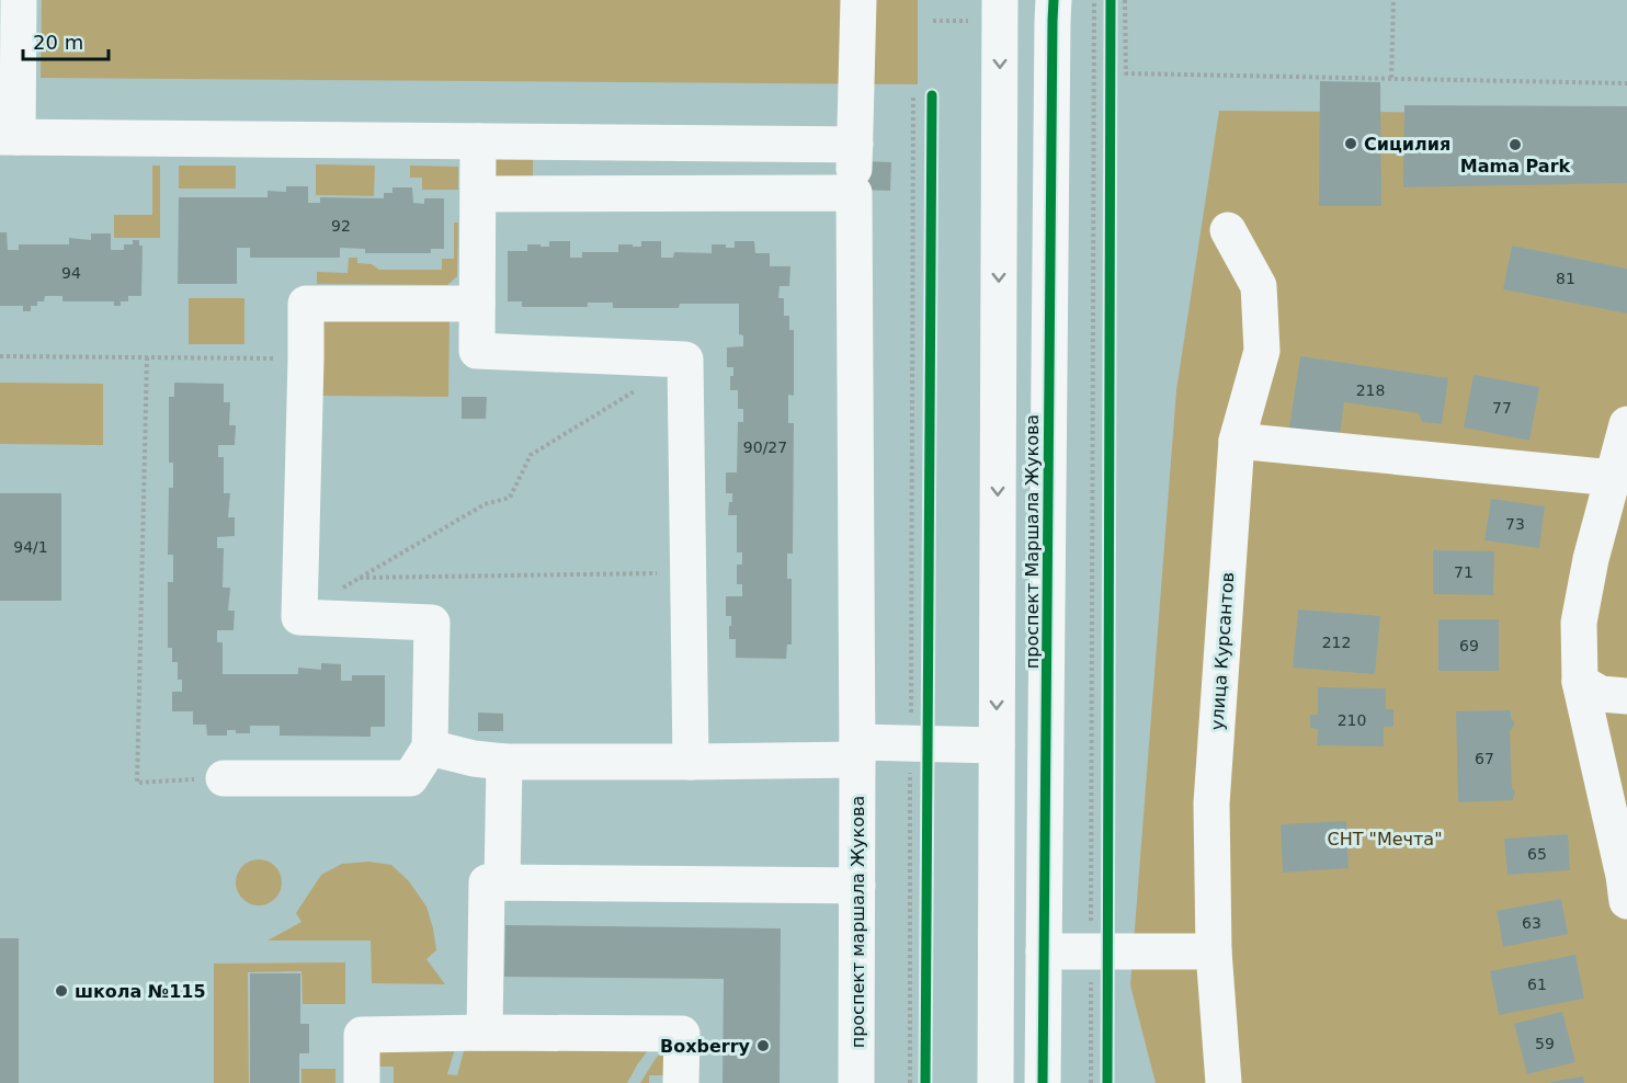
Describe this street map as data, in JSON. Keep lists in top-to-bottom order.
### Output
{
  "streets": {
    "street": ["проспект Маршала Жукова", "улица Курсантов", "проспект маршала Жукова"]
  },
  "parks": ["СНТ \"Мечта\""],
  "places": [
    "Сицилия",
    "Mama Park",
    "школа №115",
    "Boxberry"
  ],
  "house_numbers": [
    "92",
    "94",
    "81",
    "218",
    "77",
    "90/27",
    "73",
    "94/1",
    "71",
    "212",
    "69",
    "210",
    "67",
    "65",
    "63",
    "61",
    "59"
  ],
  "scale_bar": "20 m"
}
